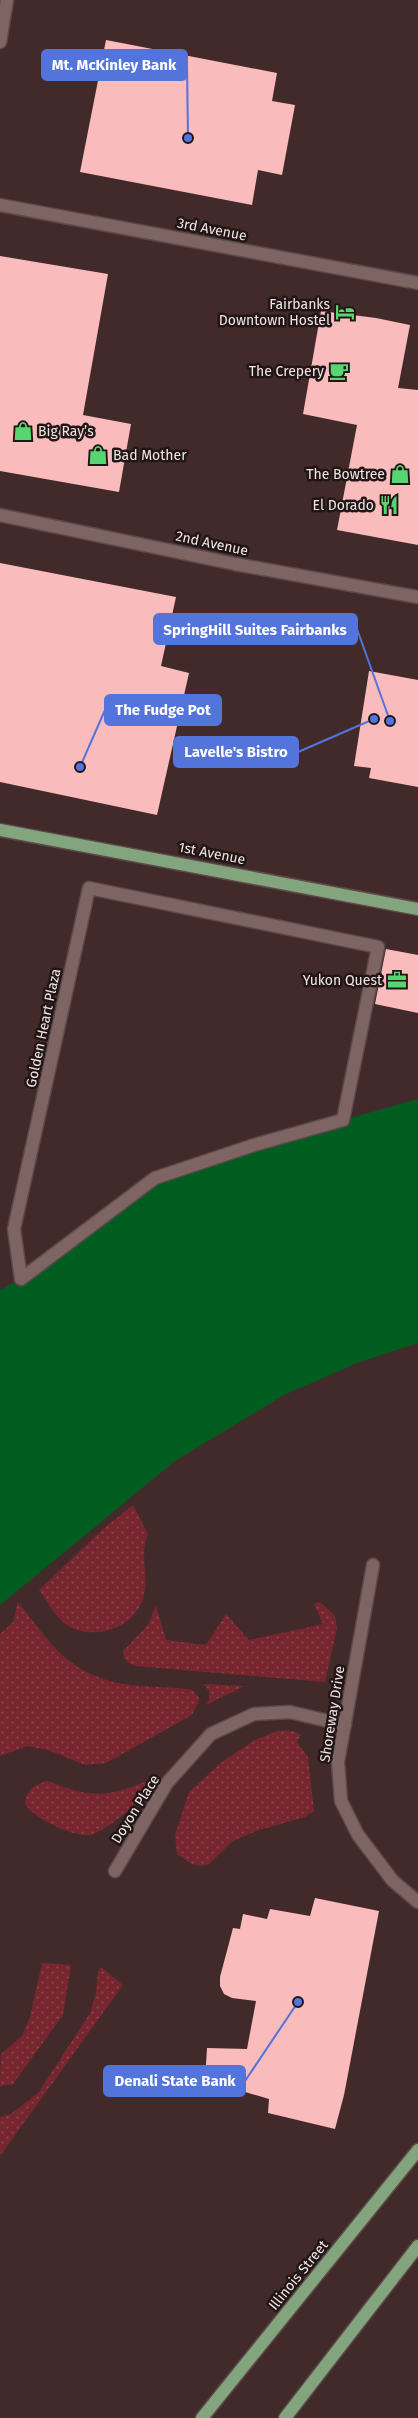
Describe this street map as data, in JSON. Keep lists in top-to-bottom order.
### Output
{
  "streets": {
    "main road": ["1st Avenue", "Illinois Street"],
    "street": [
      "3rd Avenue",
      "2nd Avenue",
      "Golden Heart Plaza",
      "Shoreway Drive",
      "Doyon Place"
    ]
  },
  "crossings": [
    ["Shoreway Drive", "Doyon Place"]
  ],
  "places": {
    "other": [
      "Mt. McKinley Bank",
      "Lavelle's Bistro",
      "SpringHill Suites Fairbanks",
      "The Fudge Pot",
      "Denali State Bank"
    ],
    "hotel": ["Fairbanks Downtown Hostel"],
    "cafe": ["The Crepery"],
    "shop": ["Big Ray’s", "Bad Mother", "The Bowtree"],
    "restaurant": ["El Dorado"],
    "office": ["Yukon Quest"]
  }
}
